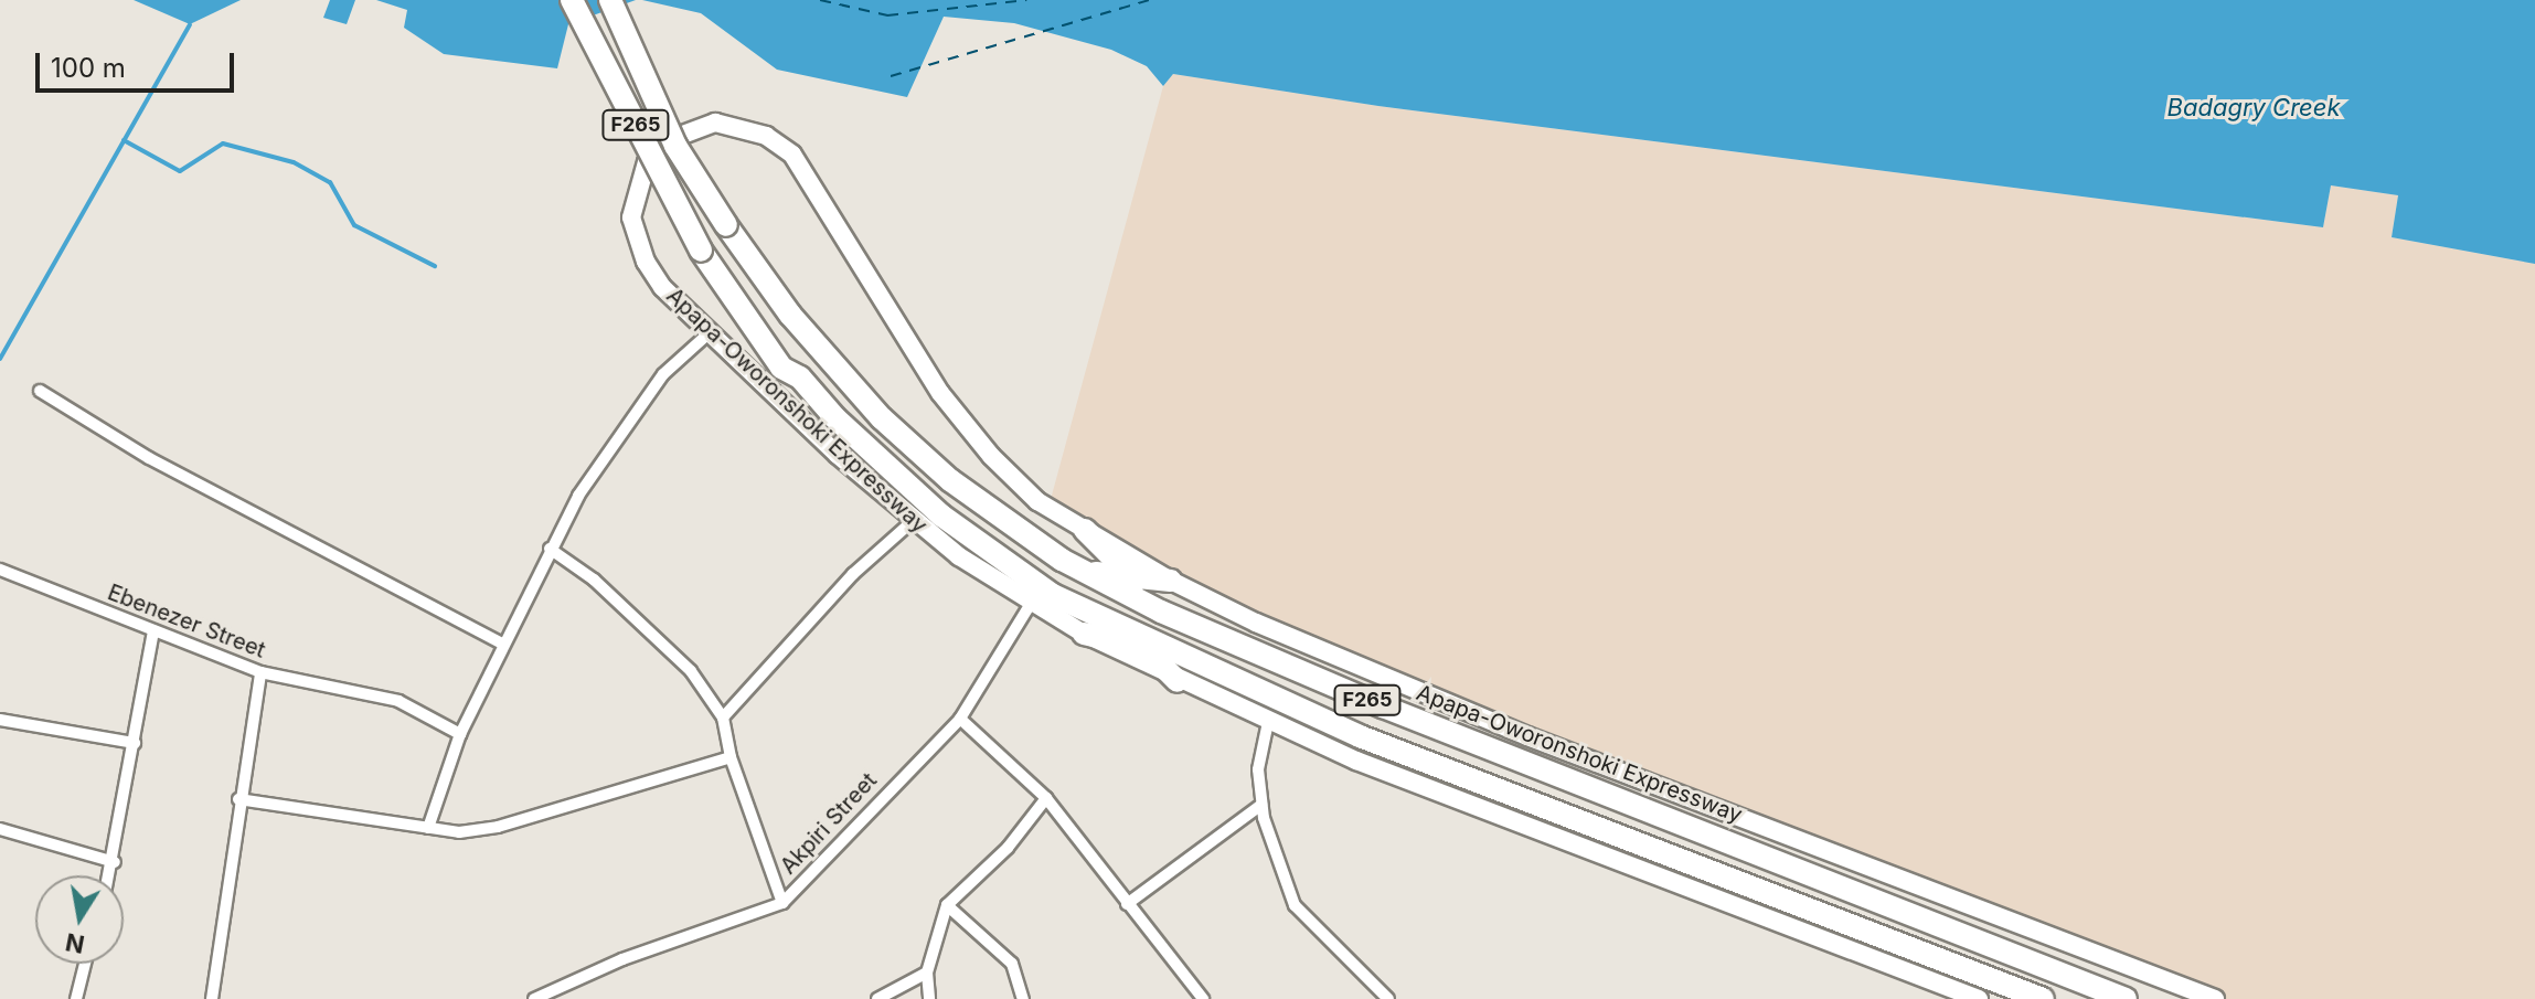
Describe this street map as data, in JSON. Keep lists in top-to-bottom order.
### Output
{
  "streets": {
    "highway": ["F265", "Apapa-Oworonshoki Expressway"],
    "street": ["Ebenezer Street", "Akpiri Street"]
  },
  "crossings": [
    ["Apapa-Oworonshoki Expressway", "Akpiri Street"]
  ],
  "water": ["Badagry Creek"],
  "scale_bar": "100 m",
  "north": "bottom"
}
